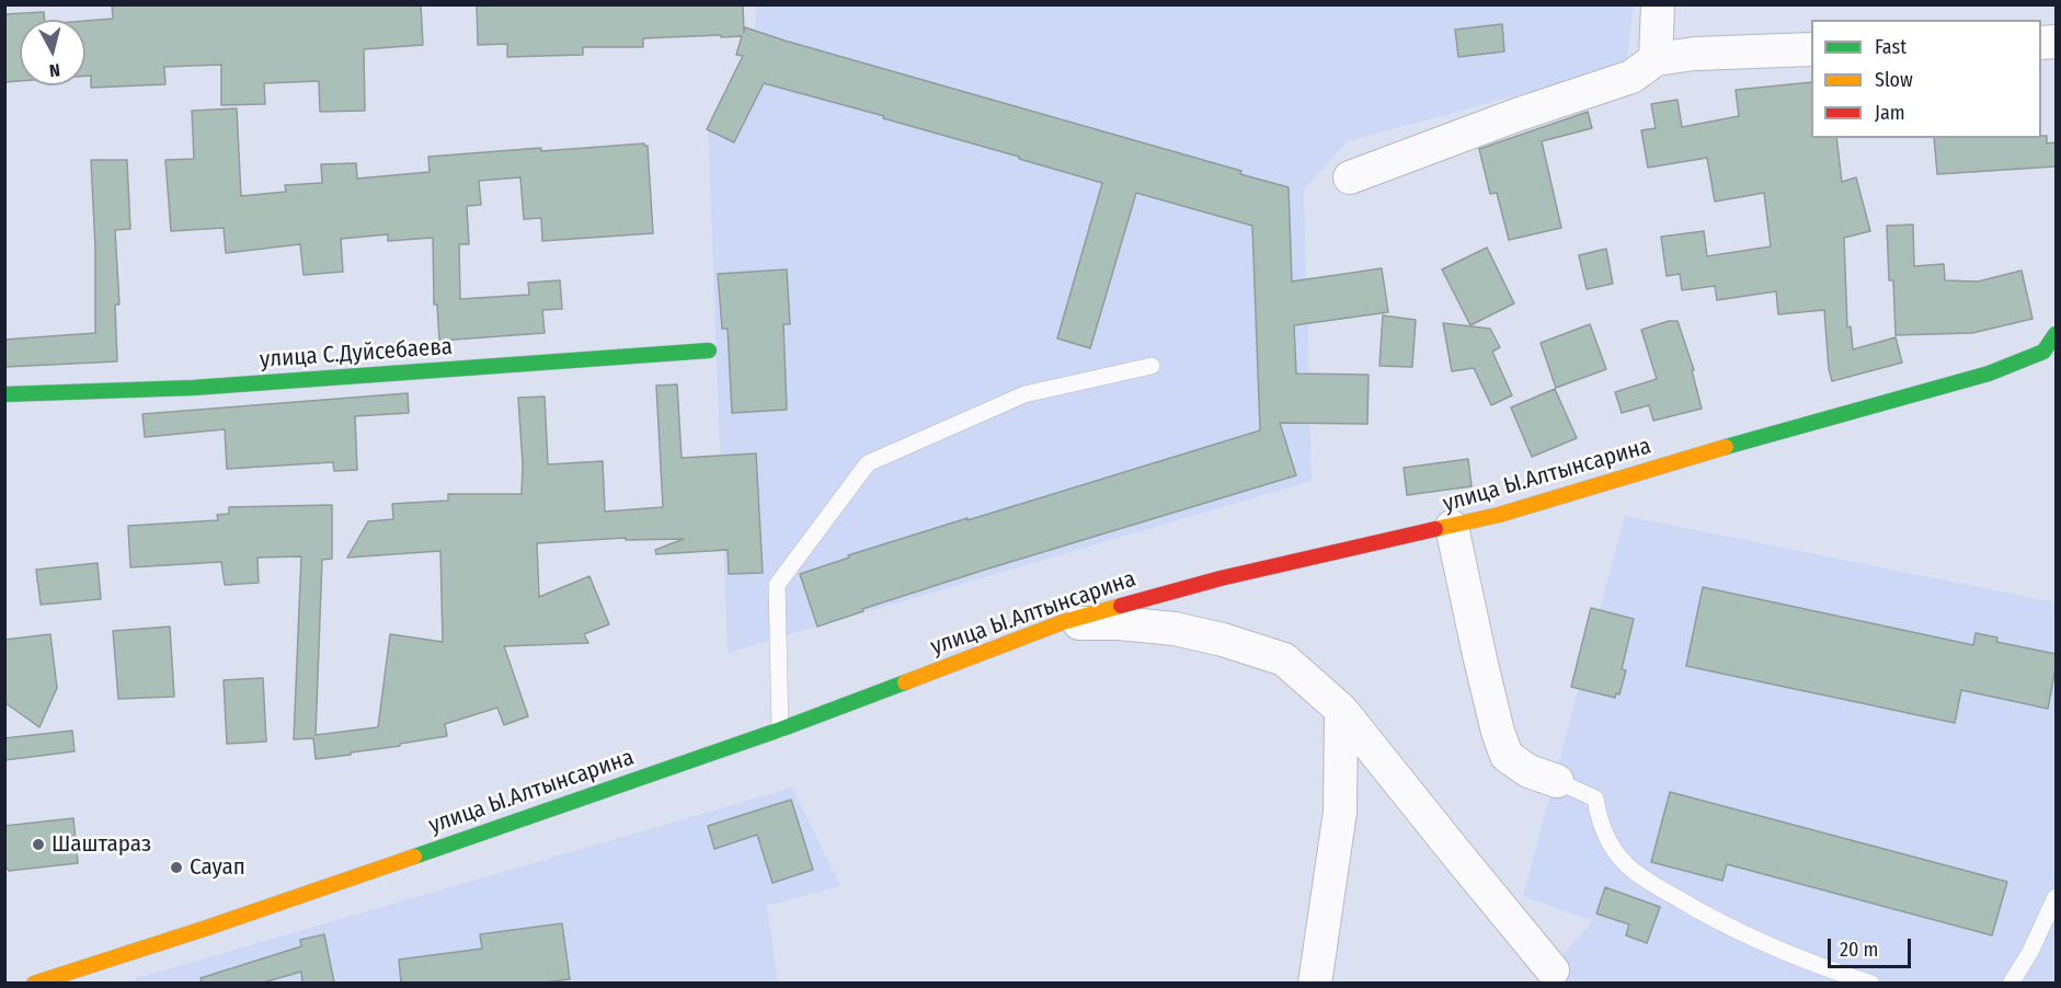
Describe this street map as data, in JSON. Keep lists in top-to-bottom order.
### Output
{
  "streets": {
    "street": ["улица С.Дуйсебаева", "улица Ы.Алтынсарина"]
  },
  "places": ["Шаштараз", "Сауап"],
  "legend": ["Fast", "Slow", "Jam"],
  "scale_bar": "20 m",
  "north": "bottom"
}
